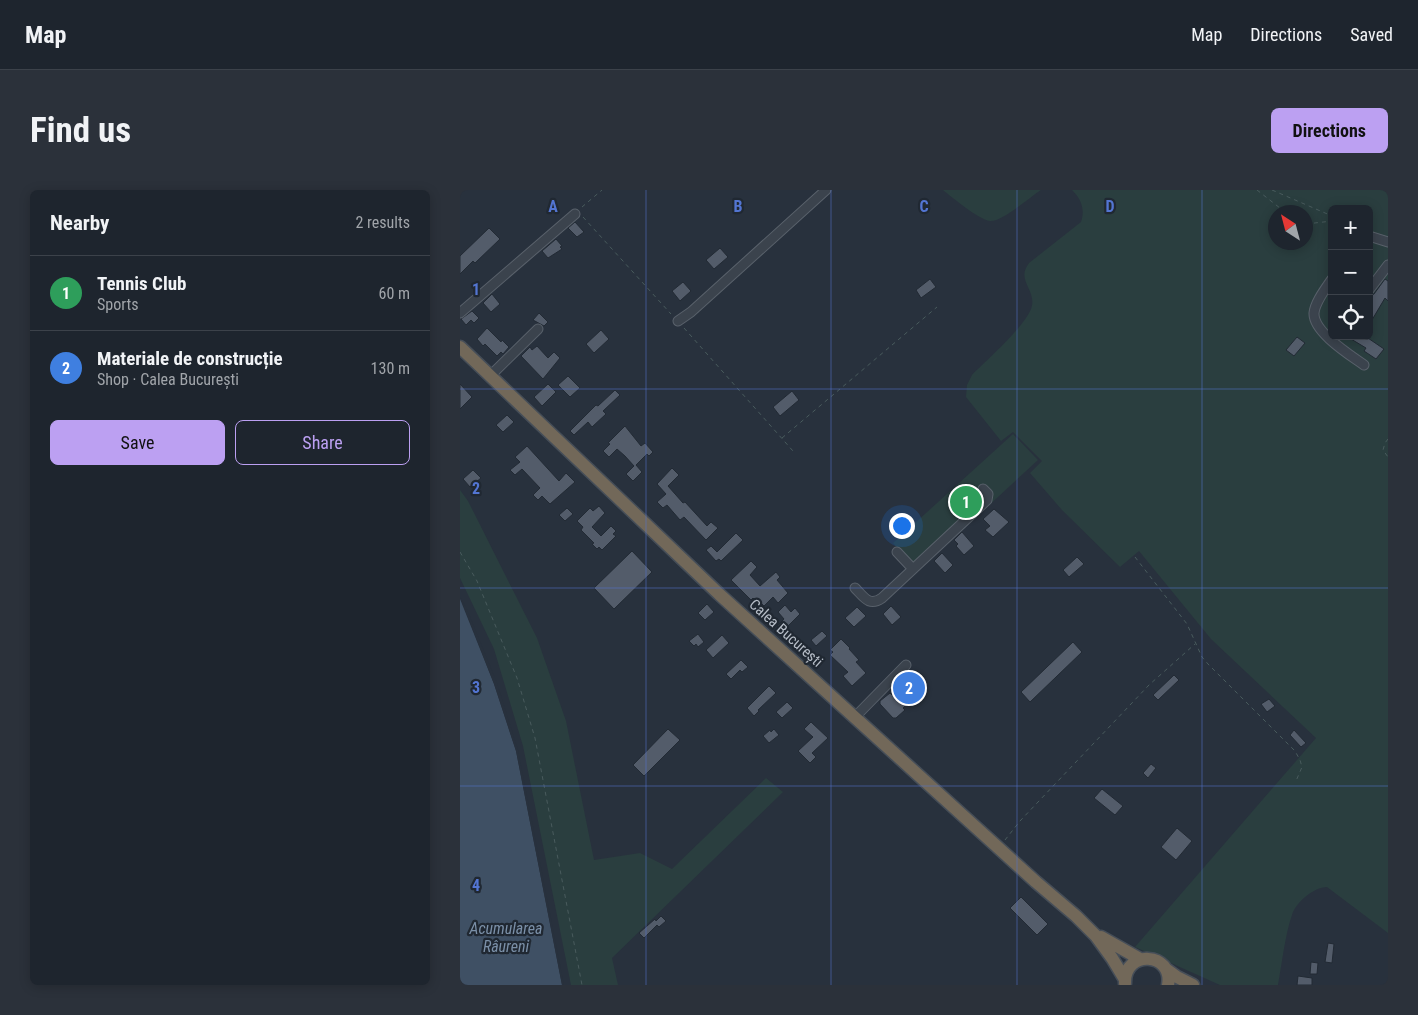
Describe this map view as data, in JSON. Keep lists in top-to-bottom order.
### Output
{
  "streets": {
    "highway": ["Calea București"]
  },
  "water": ["Acumularea Râureni"],
  "north": "top left",
  "page": {
    "header": "Map",
    "nav": ["Map", "Directions", "Saved"],
    "buttons": [
      "Directions",
      ["Save", "Share"]
    ],
    "title": "Find us",
    "heading": ["Nearby", "2 results"],
    "map_buttons": ["+", "−"],
    "list": [
      {
        "mark": "1",
        "name": "Tennis Club",
        "note": "Sports",
        "value": "60 m"
      },
      {
        "mark": "2",
        "name": "Materiale de construcție",
        "note": "Shop · Calea București",
        "value": "130 m"
      }
    ],
    "pins": ["1", "2"]
  },
  "grid": {
    "columns": [
      "A",
      "B",
      "C",
      "D"
    ],
    "rows": [
      "1",
      "2",
      "3",
      "4"
    ]
  }
}
